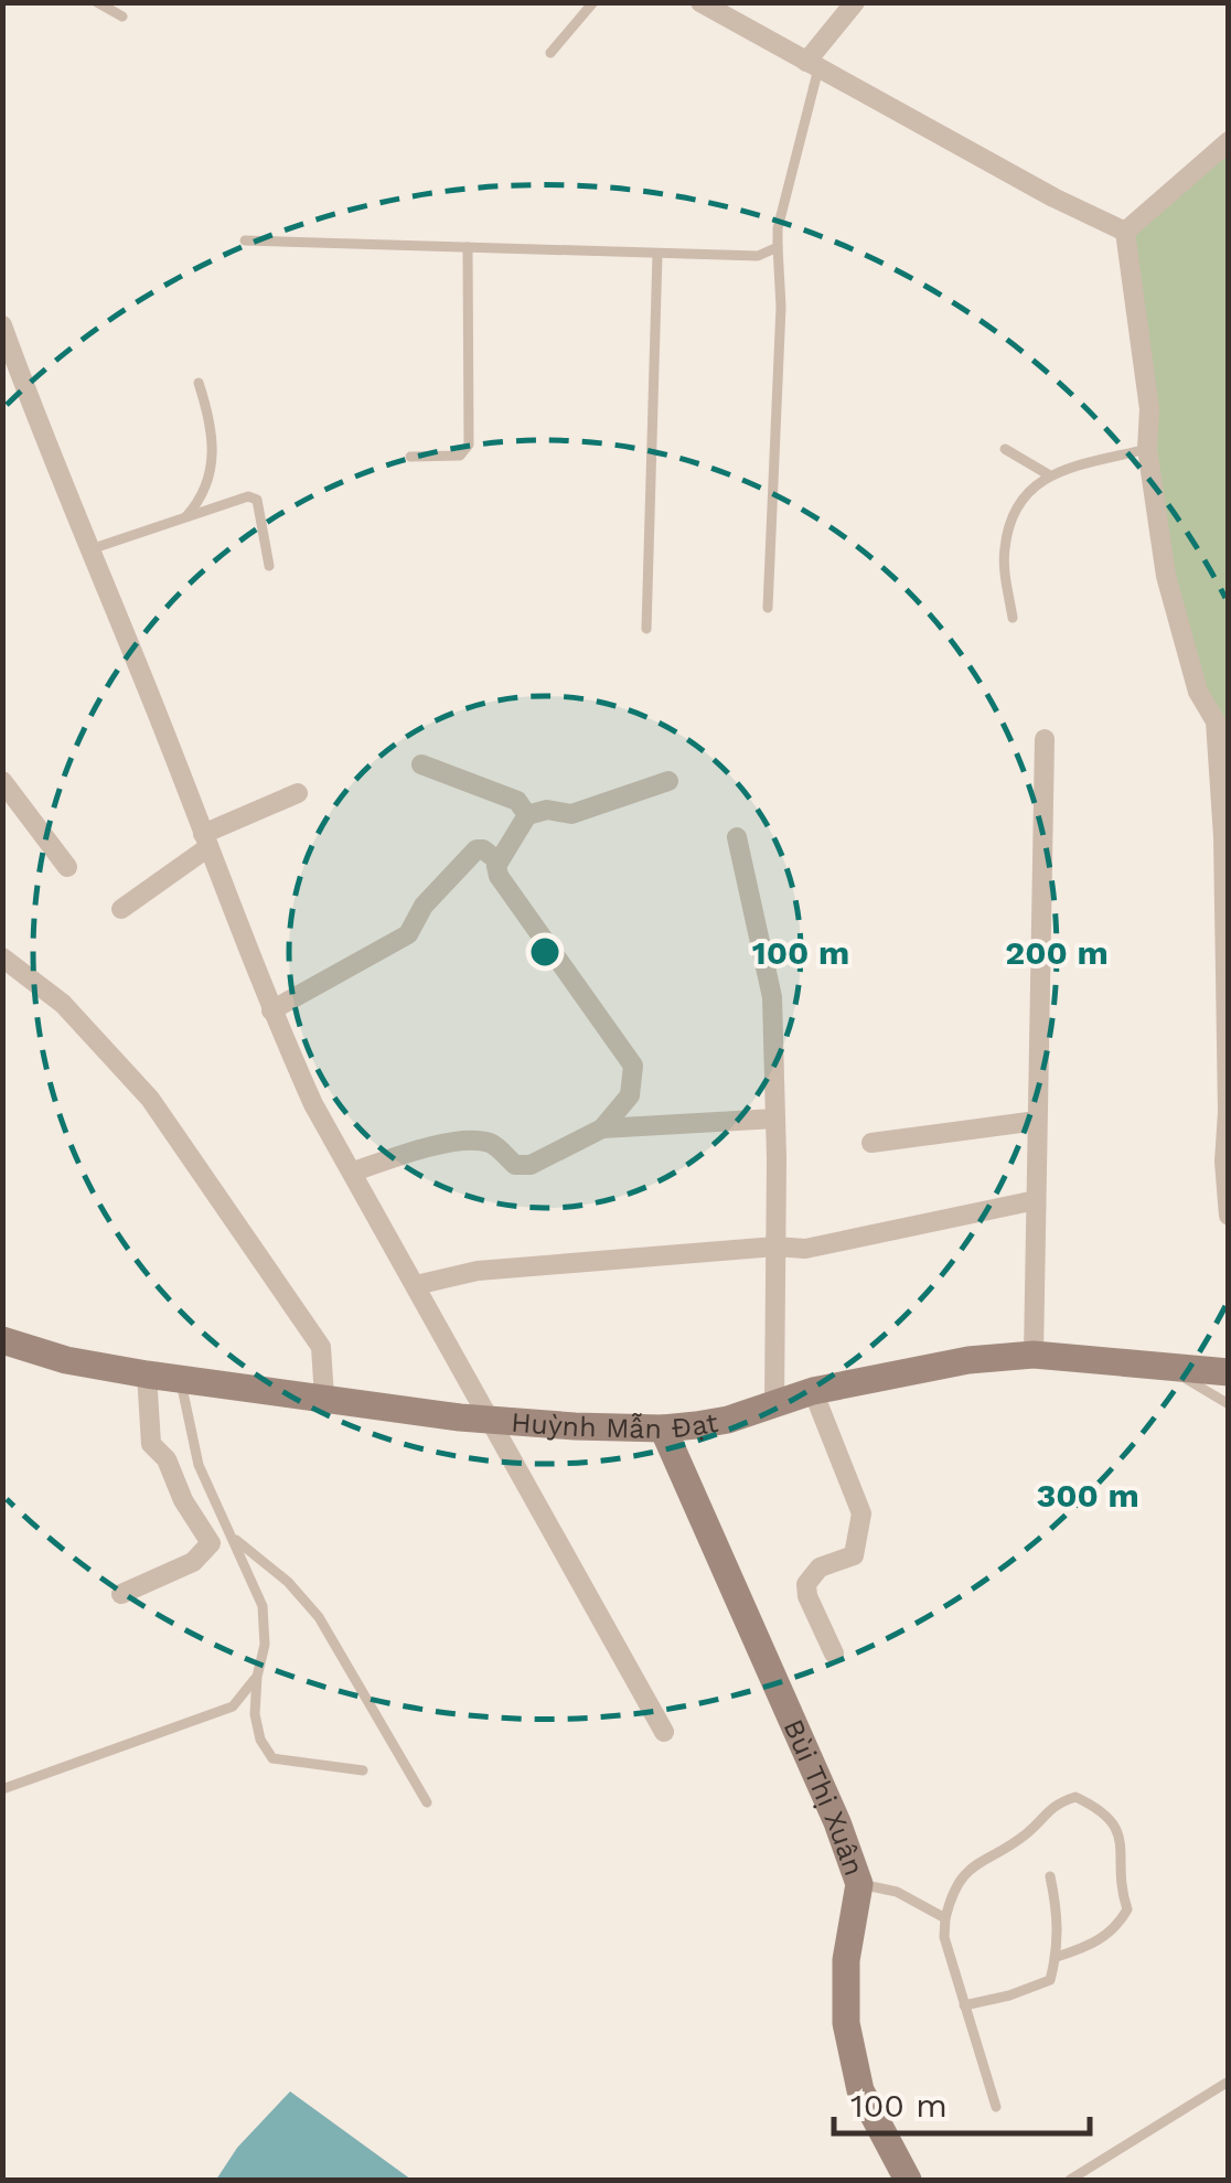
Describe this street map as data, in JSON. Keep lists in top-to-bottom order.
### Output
{
  "streets": {
    "main road": ["Huỳnh Mẫn Đạt", "Bùi Thị Xuân"]
  },
  "crossings": [
    ["Huỳnh Mẫn Đạt", "Bùi Thị Xuân"]
  ],
  "scale_bar": "100 m",
  "rings": ["100 m", "200 m", "300 m"]
}
